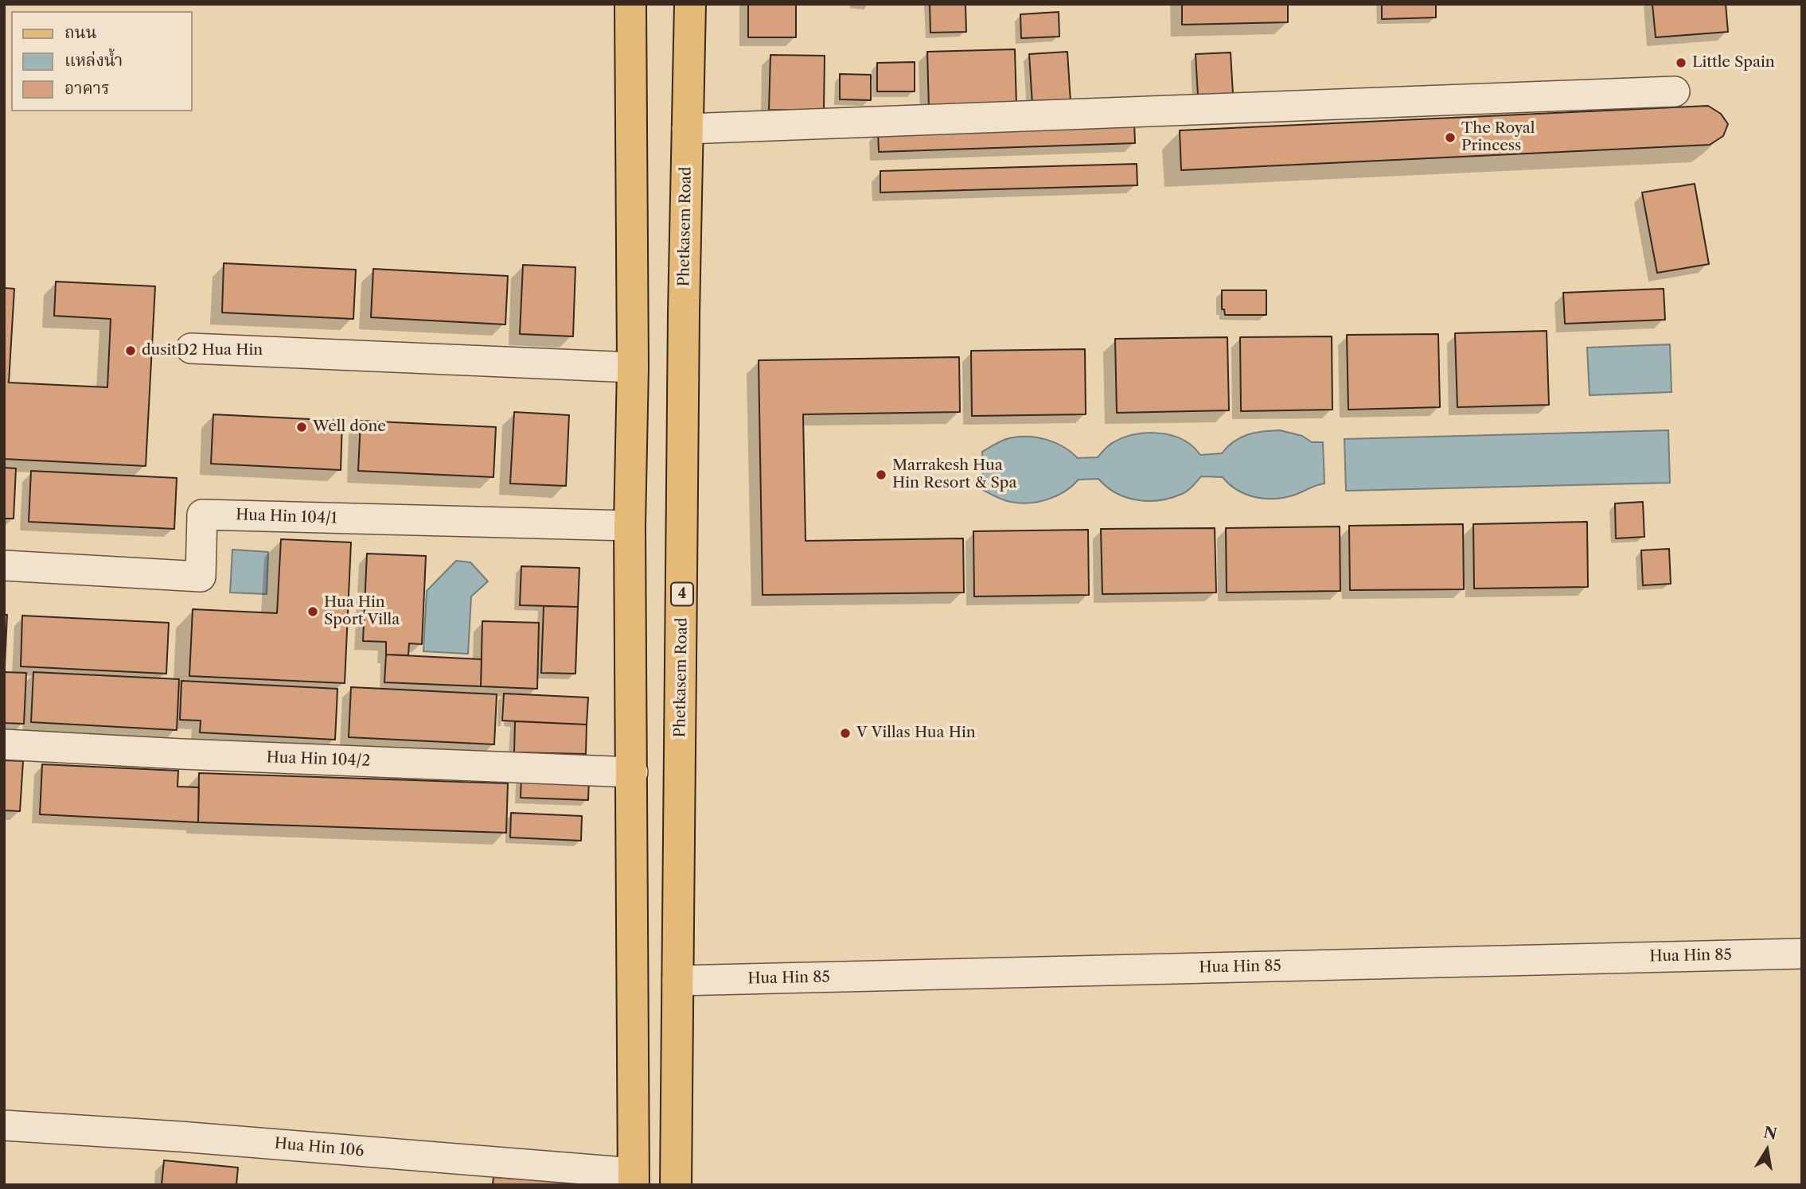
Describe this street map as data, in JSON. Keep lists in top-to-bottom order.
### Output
{
  "streets": {
    "main road": ["Phetkasem Road", "4"],
    "street": [
      "Hua Hin 104/1",
      "Hua Hin 104/2",
      "Hua Hin 85",
      "Hua Hin 106"
    ]
  },
  "crossings": [
    ["Phetkasem Road", "Hua Hin 85"]
  ],
  "places": [
    "Little Spain",
    "The Royal Princess",
    "dusitD2 Hua Hin",
    "Well done",
    "Marrakesh Hua Hin Resort & Spa",
    "Hua Hin Sport Villa",
    "V Villas Hua Hin"
  ],
  "legend": ["ถนน", "แหล่งน้ำ", "อาคาร"],
  "north": "top"
}
